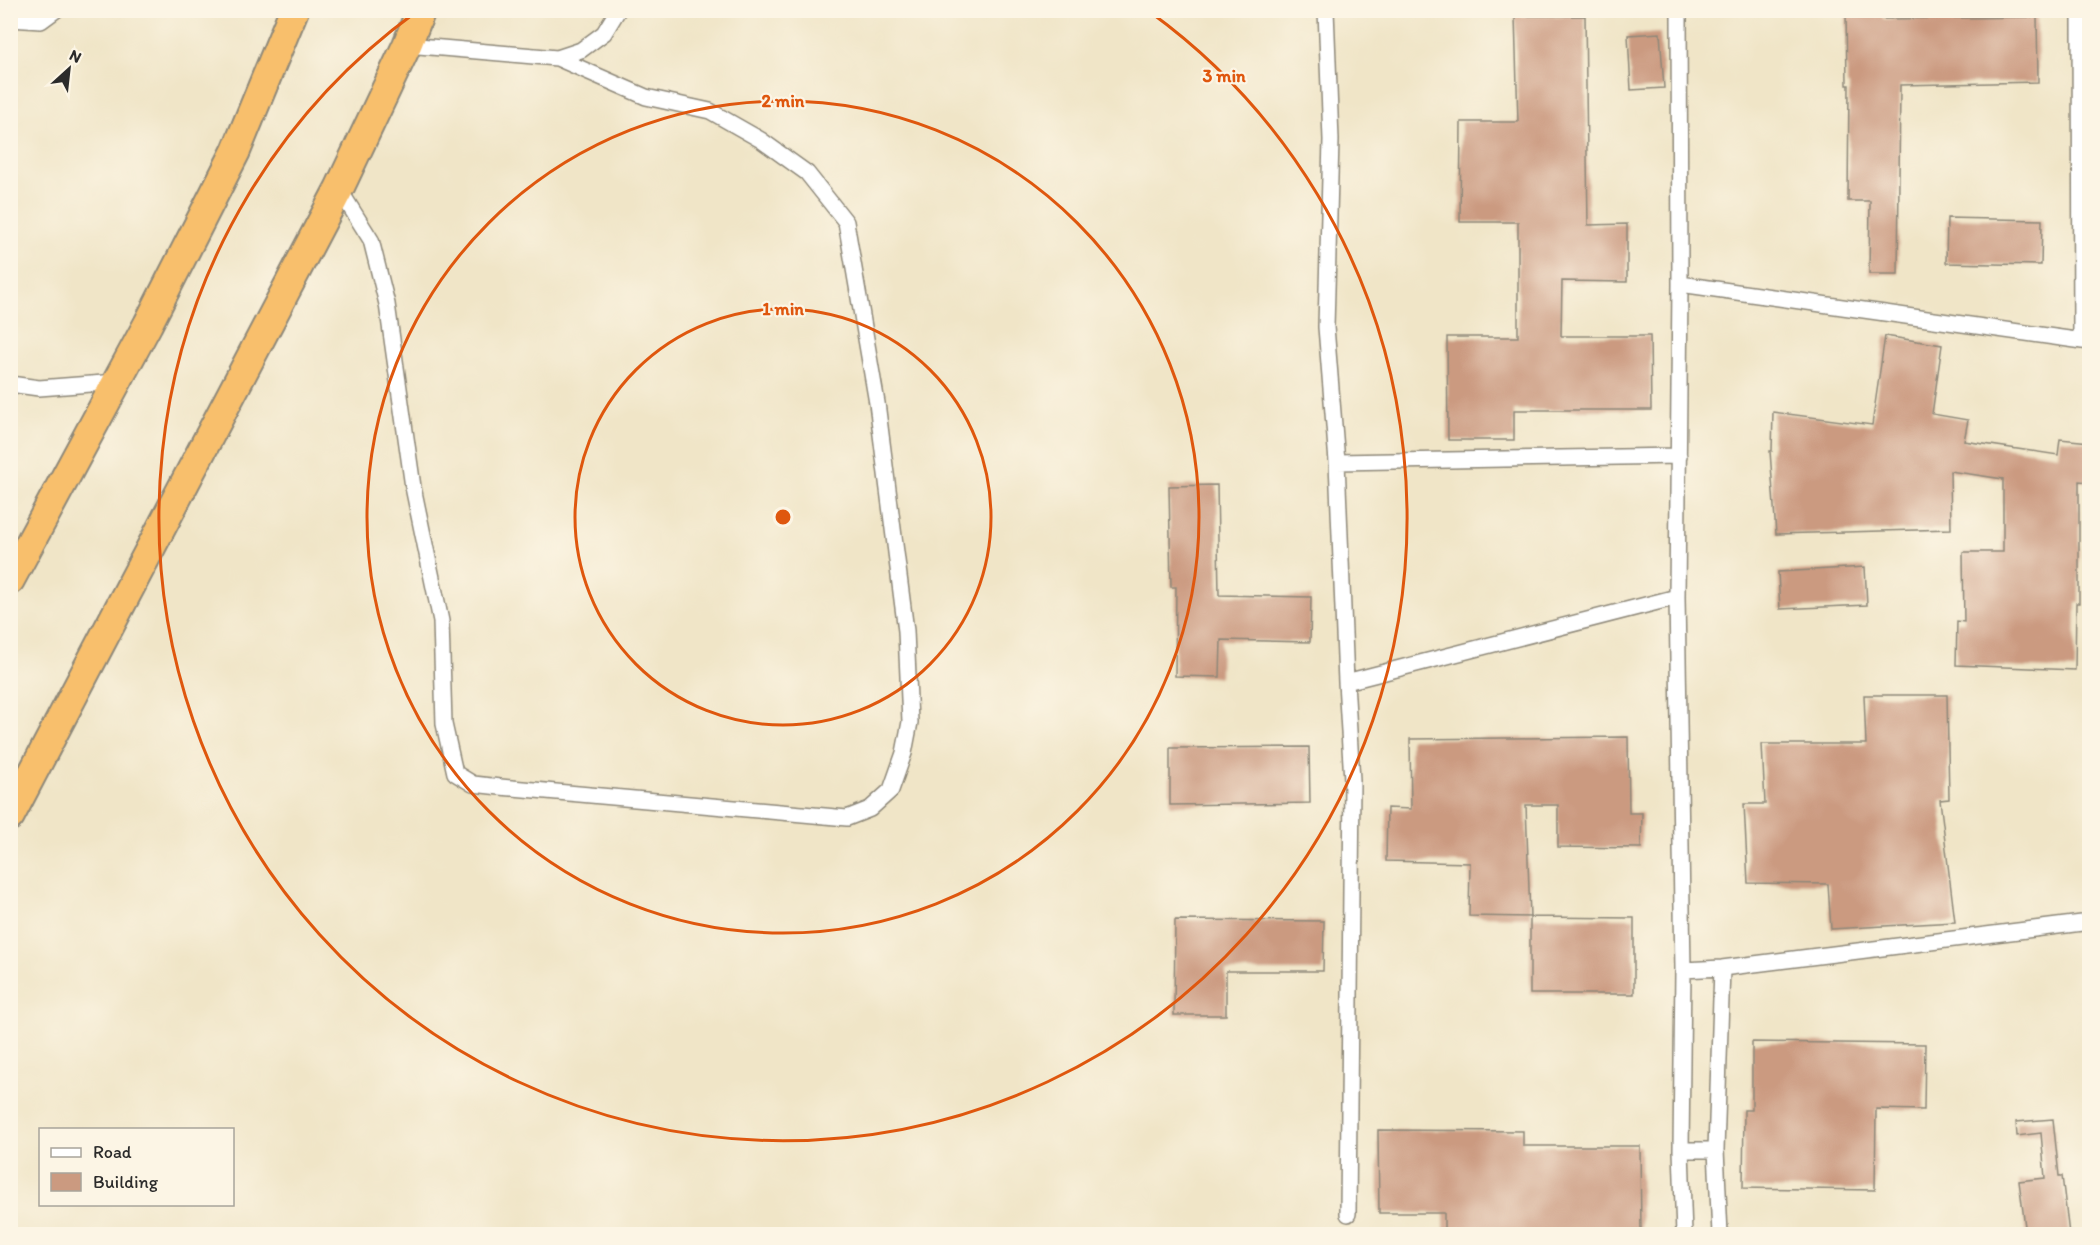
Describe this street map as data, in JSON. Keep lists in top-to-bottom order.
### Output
{
  "legend": ["Road", "Building"],
  "north": "top right",
  "rings": ["3 min", "2 min", "1 min"]
}
